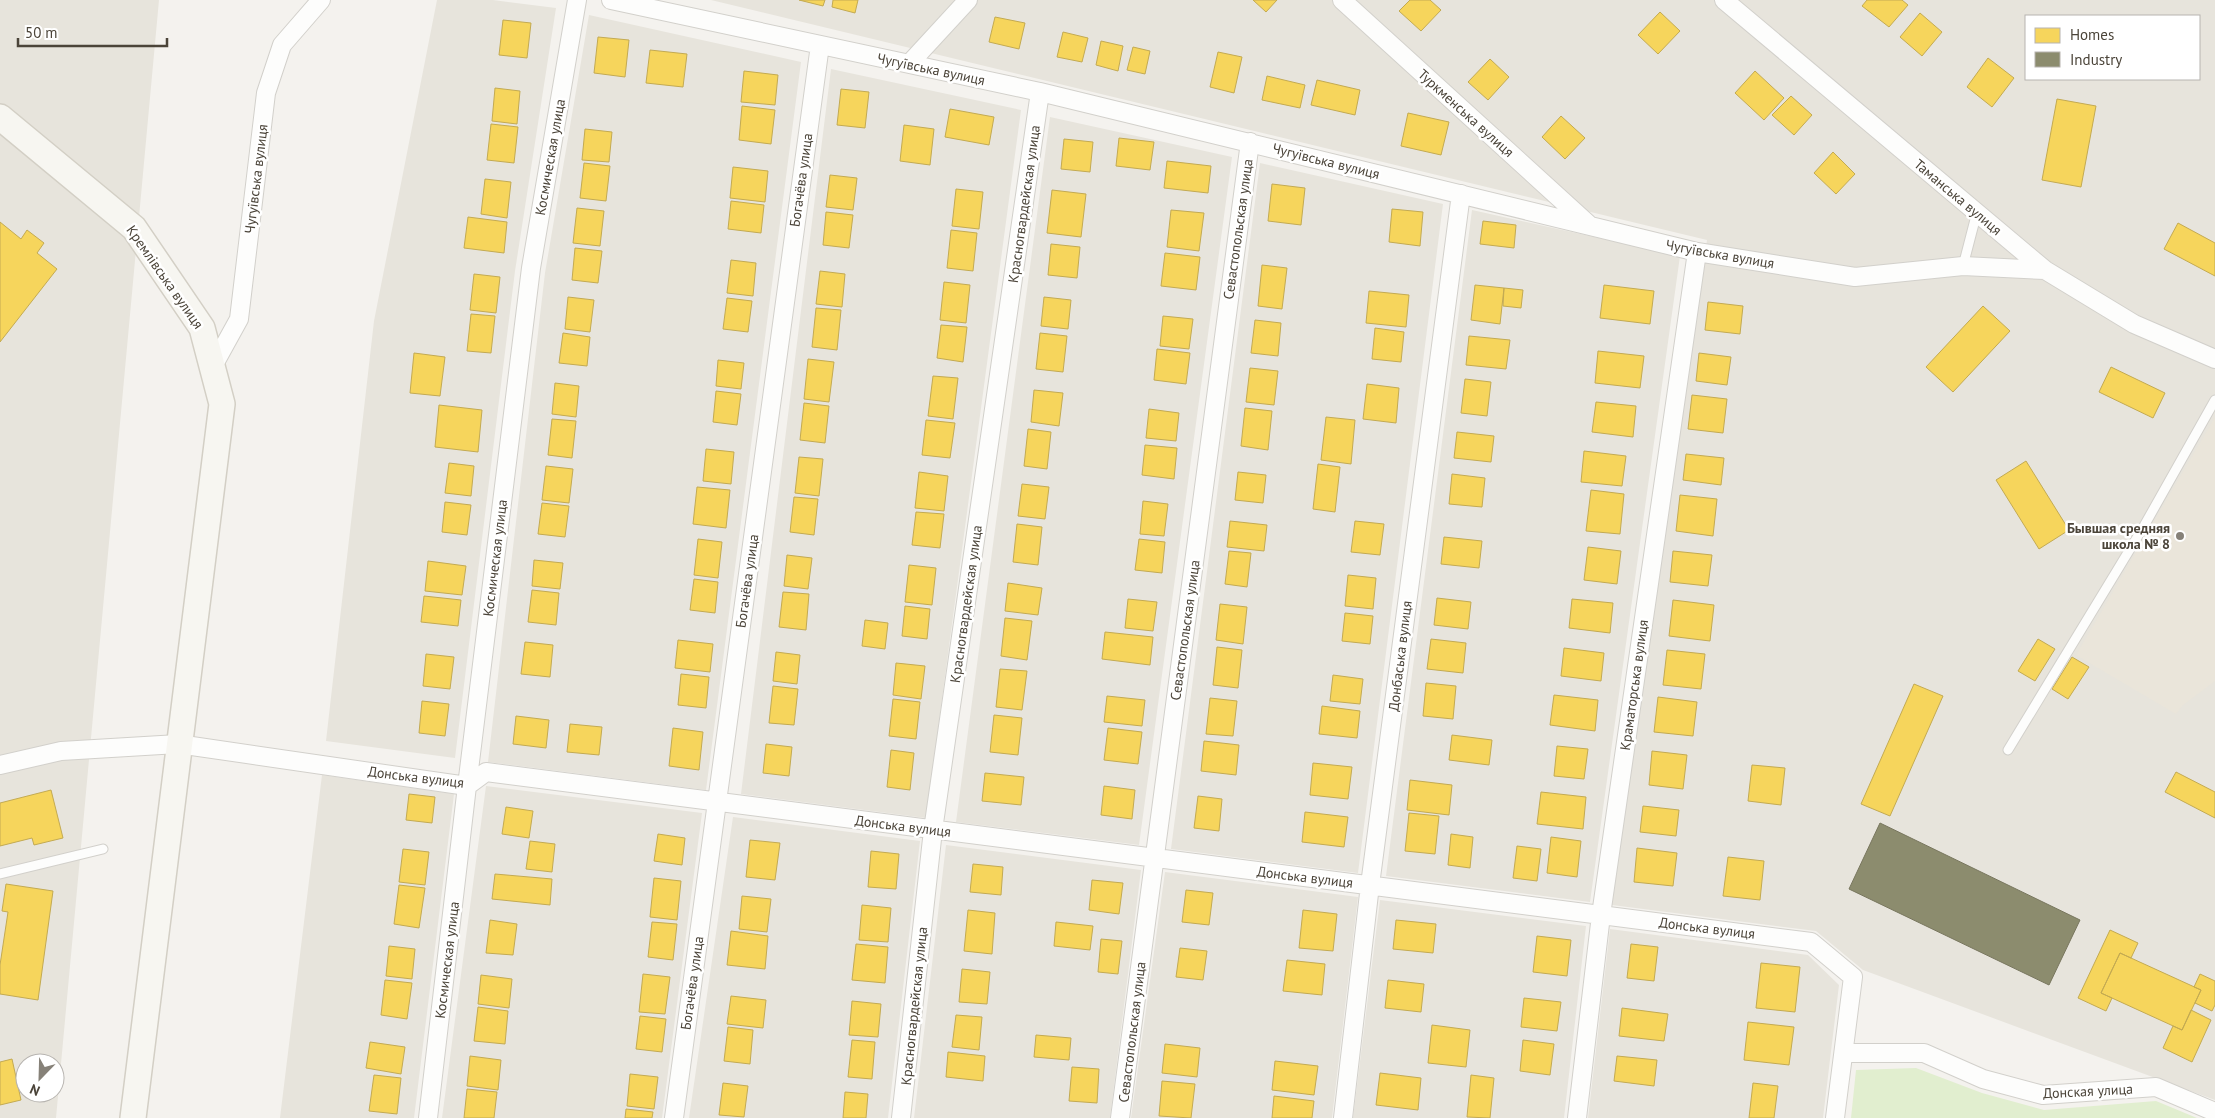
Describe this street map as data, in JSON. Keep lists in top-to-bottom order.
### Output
{
  "streets": {
    "street": [
      "Чугуївська вулиця",
      "Туркменська вулиця",
      "Космическая улица",
      "Богачёва улица",
      "Таманська вулиця",
      "Красногвардейская улица",
      "Севастопольская улица",
      "Кремлівська вулиця",
      "Донбаська вулиця",
      "Краматорська вулиця",
      "Донська вулиця",
      "Донская улица"
    ]
  },
  "crossings": [
    ["Чугуївська вулиця", "Туркменська вулиця"],
    ["Чугуївська вулиця", "Богачёва улица"],
    ["Чугуївська вулиця", "Таманська вулиця"],
    ["Чугуївська вулиця", "Красногвардейская улица"],
    ["Чугуївська вулиця", "Севастопольская улица"],
    ["Чугуївська вулиця", "Кремлівська вулиця"],
    ["Чугуївська вулиця", "Донбаська вулиця"],
    ["Чугуївська вулиця", "Краматорська вулиця"],
    ["Космическая улица", "Донська вулиця"],
    ["Богачёва улица", "Донська вулиця"],
    ["Красногвардейская улица", "Донська вулиця"],
    ["Севастопольская улица", "Донська вулиця"],
    ["Кремлівська вулиця", "Донська вулиця"],
    ["Донбаська вулиця", "Донська вулиця"],
    ["Краматорська вулиця", "Донська вулиця"],
    ["Донська вулиця", "Донская улица"]
  ],
  "places": ["Бывшая средняя школа № 8"],
  "legend": ["Homes", "Industry"],
  "scale_bar": "50 m",
  "north": "bottom left"
}
